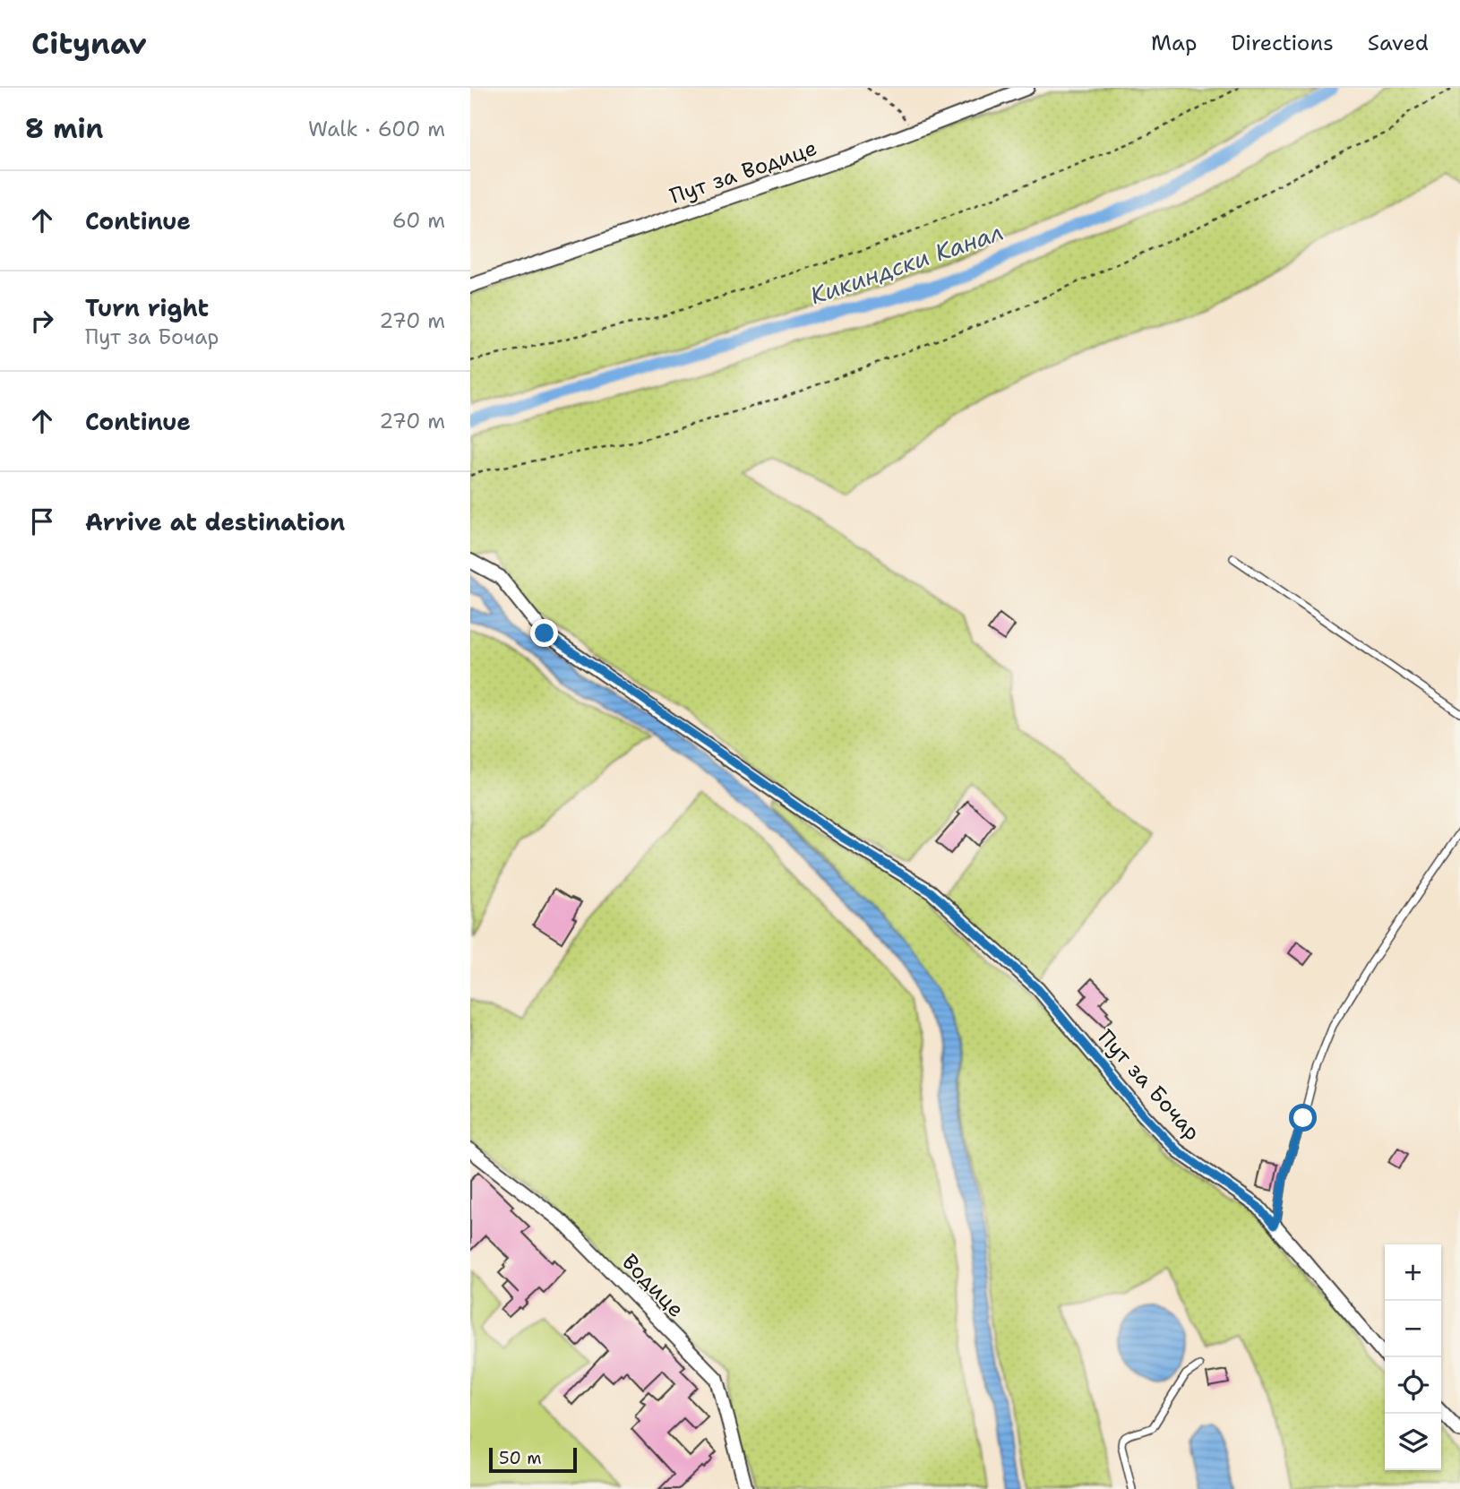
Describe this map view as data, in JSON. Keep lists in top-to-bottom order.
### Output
{
  "streets": {
    "street": ["Пут за Водице", "Пут за Бочар", "Водице"]
  },
  "water": ["Кикиндски Канал"],
  "scale_bar": "50 m",
  "page": {
    "header": "Citynav",
    "nav": ["Map", "Directions", "Saved"],
    "heading": ["8 min", "Walk · 600 m"],
    "list": [
      ["Continue", "60 m"],
      ["Turn right", "Пут за Бочар", "270 m"],
      ["Continue", "270 m"],
      "Arrive at destination"
    ],
    "map_buttons": ["+", "−"],
    "scale": "50 m"
  }
}
